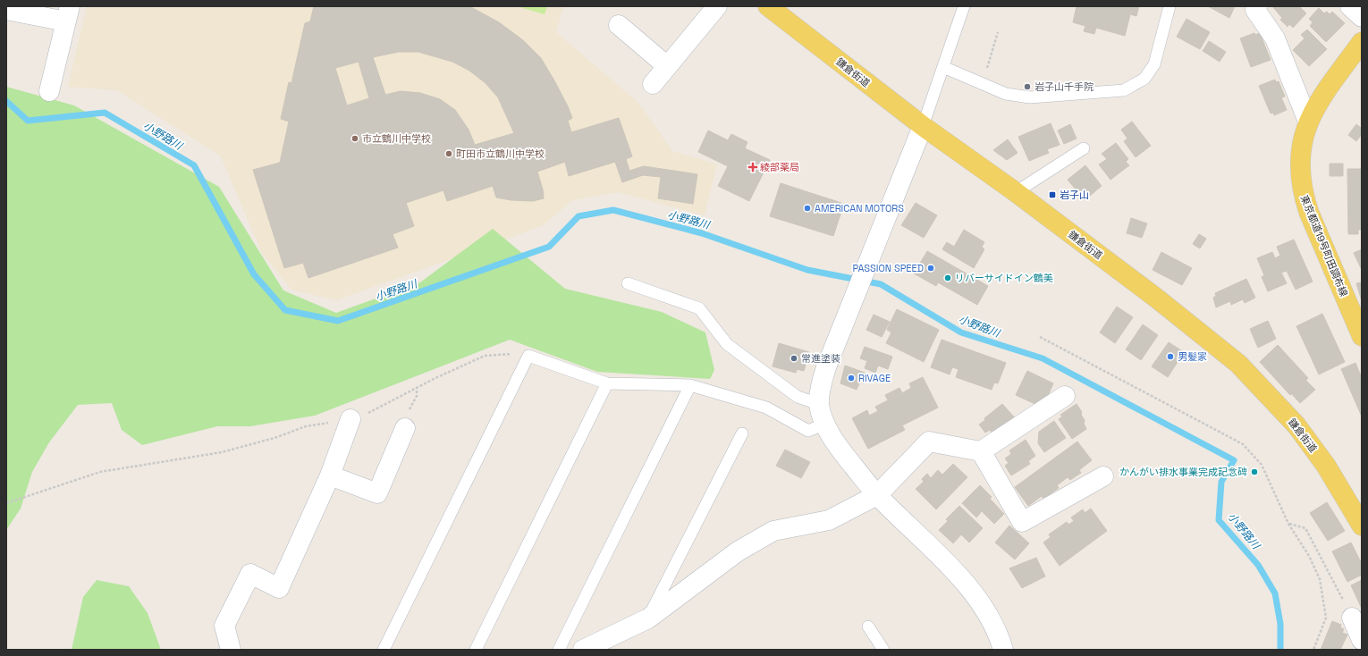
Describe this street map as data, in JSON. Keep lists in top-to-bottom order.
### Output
{
  "streets": {
    "main road": ["鎌倉街道", "東京都道19号町田調布線"]
  },
  "water": ["小野路川"],
  "places": {
    "other": [
      "岩子山千手院",
      "市立鶴川中学校",
      "町田市立鶴川中学校",
      "AMERICAN MOTORS",
      "PASSION SPEED",
      "リバーサイドイン鶴美",
      "男髪家",
      "常進塗装",
      "RIVAGE",
      "かんがい排水事業完成記念碑"
    ],
    "health": ["綾部薬局"],
    "transit": ["岩子山"]
  }
}
